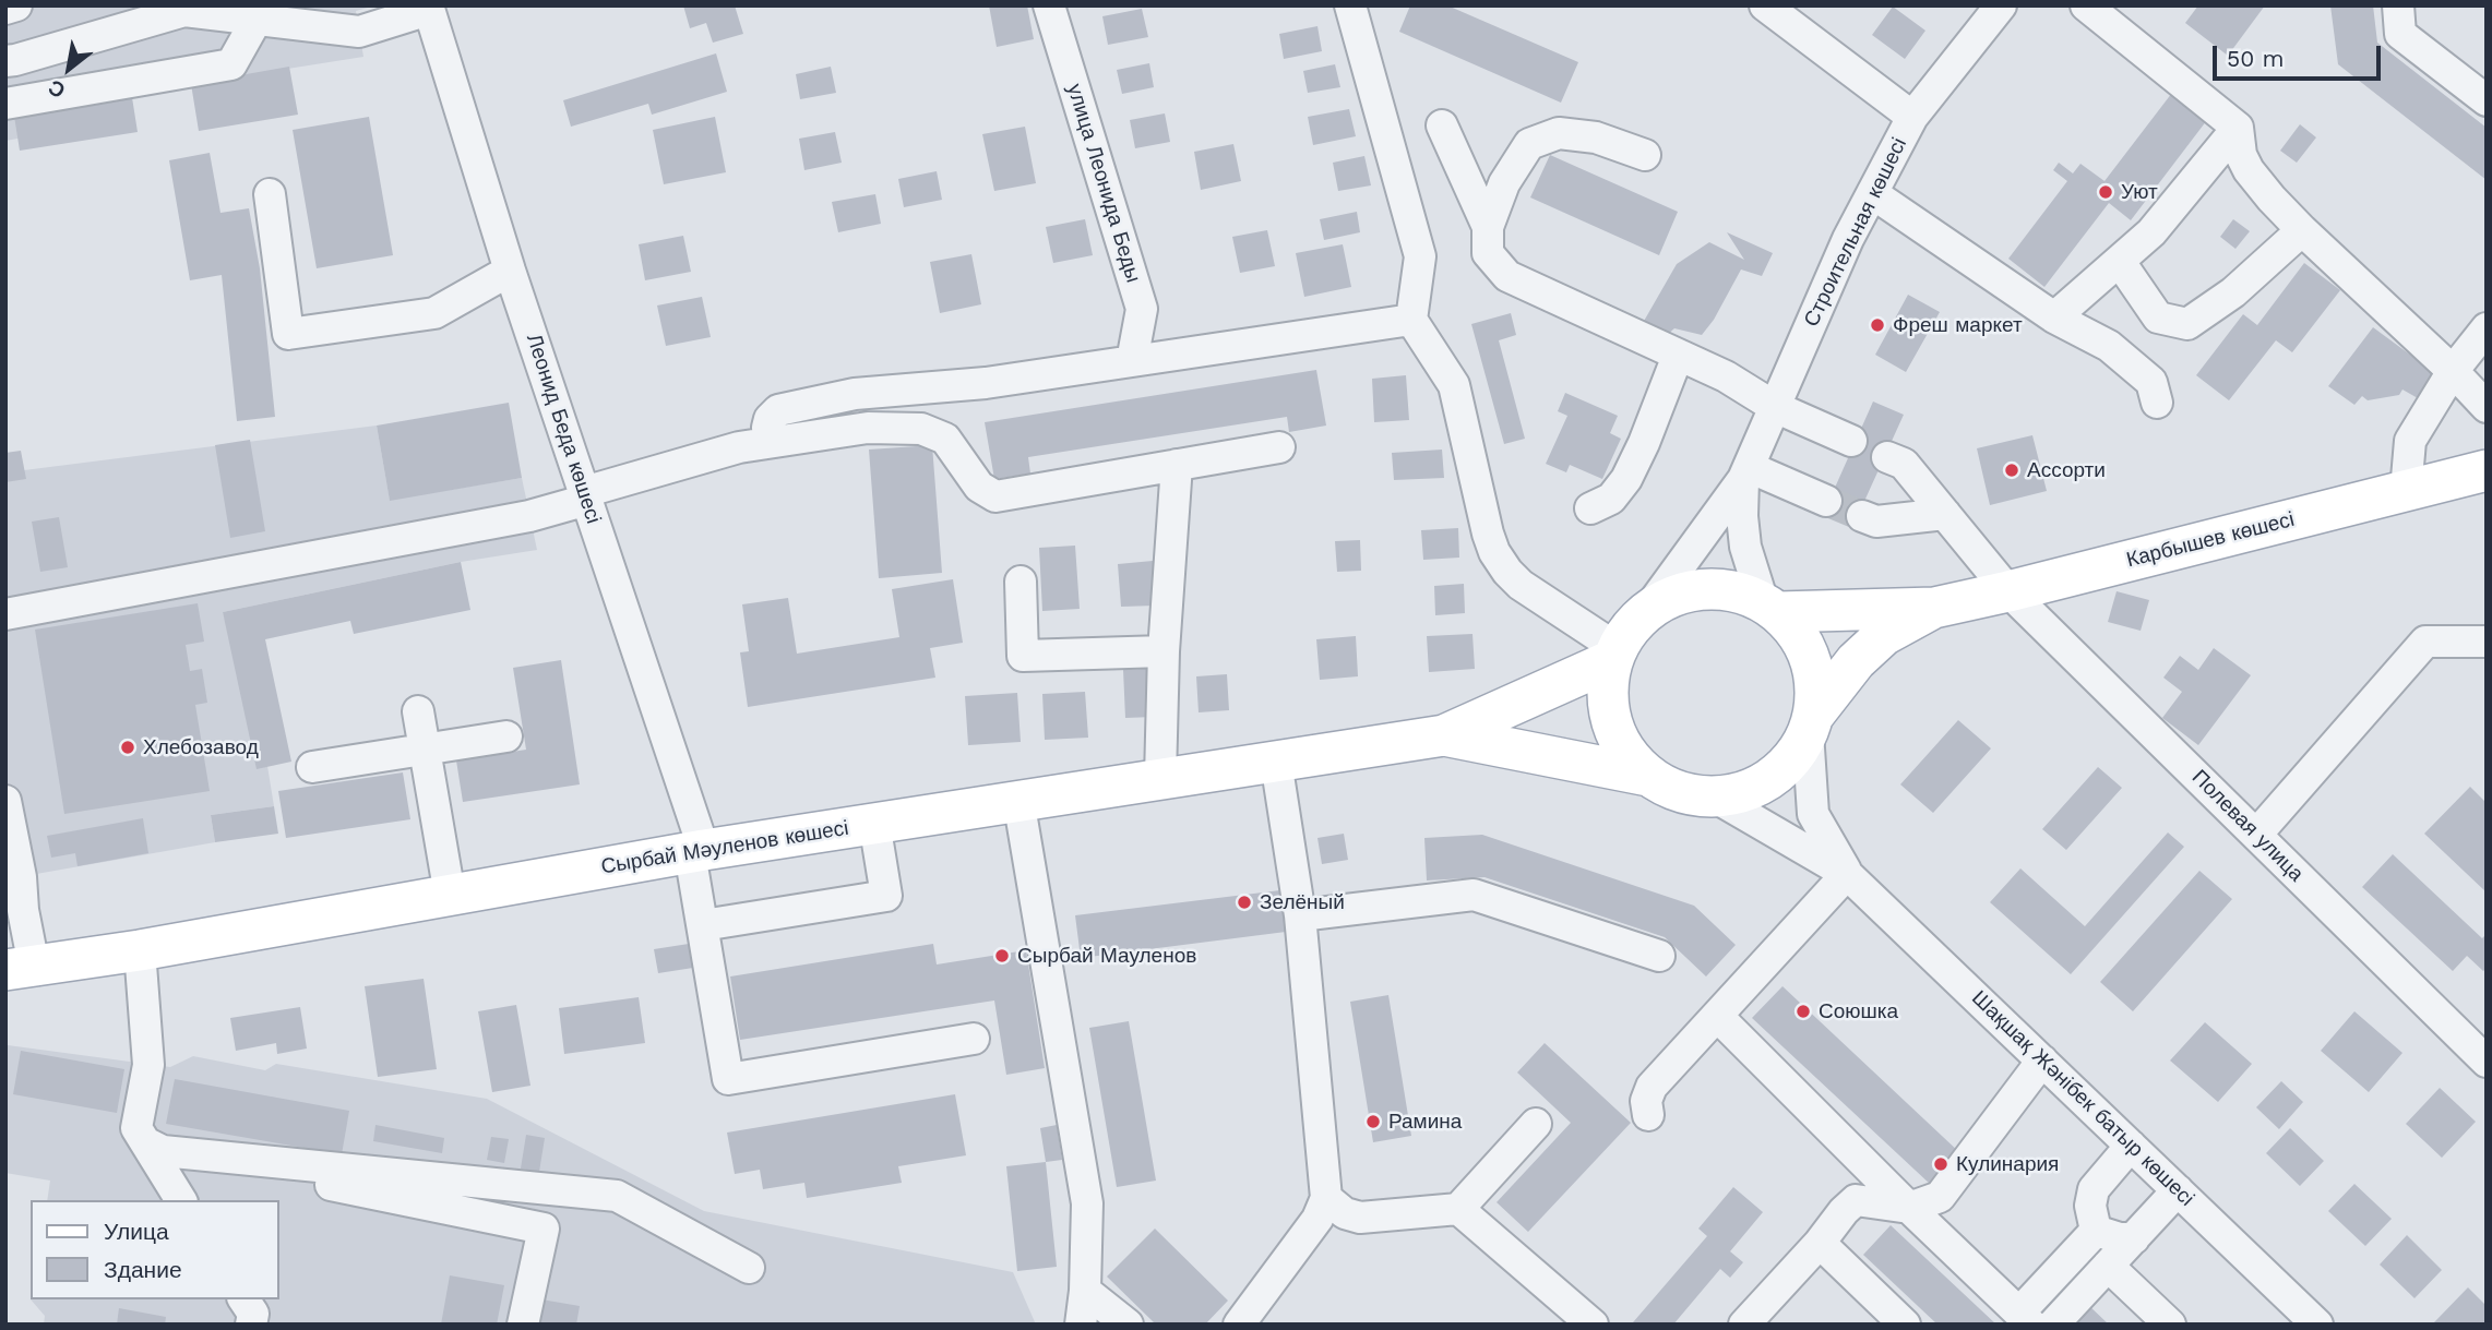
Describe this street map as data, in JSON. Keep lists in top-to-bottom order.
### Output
{
  "streets": {
    "main road": ["Карбышев көшесі", "Сырбай Мәуленов көшесі"],
    "street": [
      "улица Леонида Беды",
      "Строительная көшесі",
      "Леонид Беда көшесі",
      "Полевая улица",
      "Шақшақ Жәнібек батыр көшесі"
    ]
  },
  "crossings": [
    ["Леонид Беда көшесі", "Сырбай Мәуленов көшесі"],
    ["Карбышев көшесі", "Полевая улица"]
  ],
  "places": [
    "Уют",
    "Фреш маркет",
    "Ассорти",
    "Хлебозавод",
    "Зелёный",
    "Сырбай Мауленов",
    "Союшка",
    "Рамина",
    "Кулинария"
  ],
  "legend": ["Улица", "Здание"],
  "scale_bar": "50 m",
  "north": "bottom left"
}
